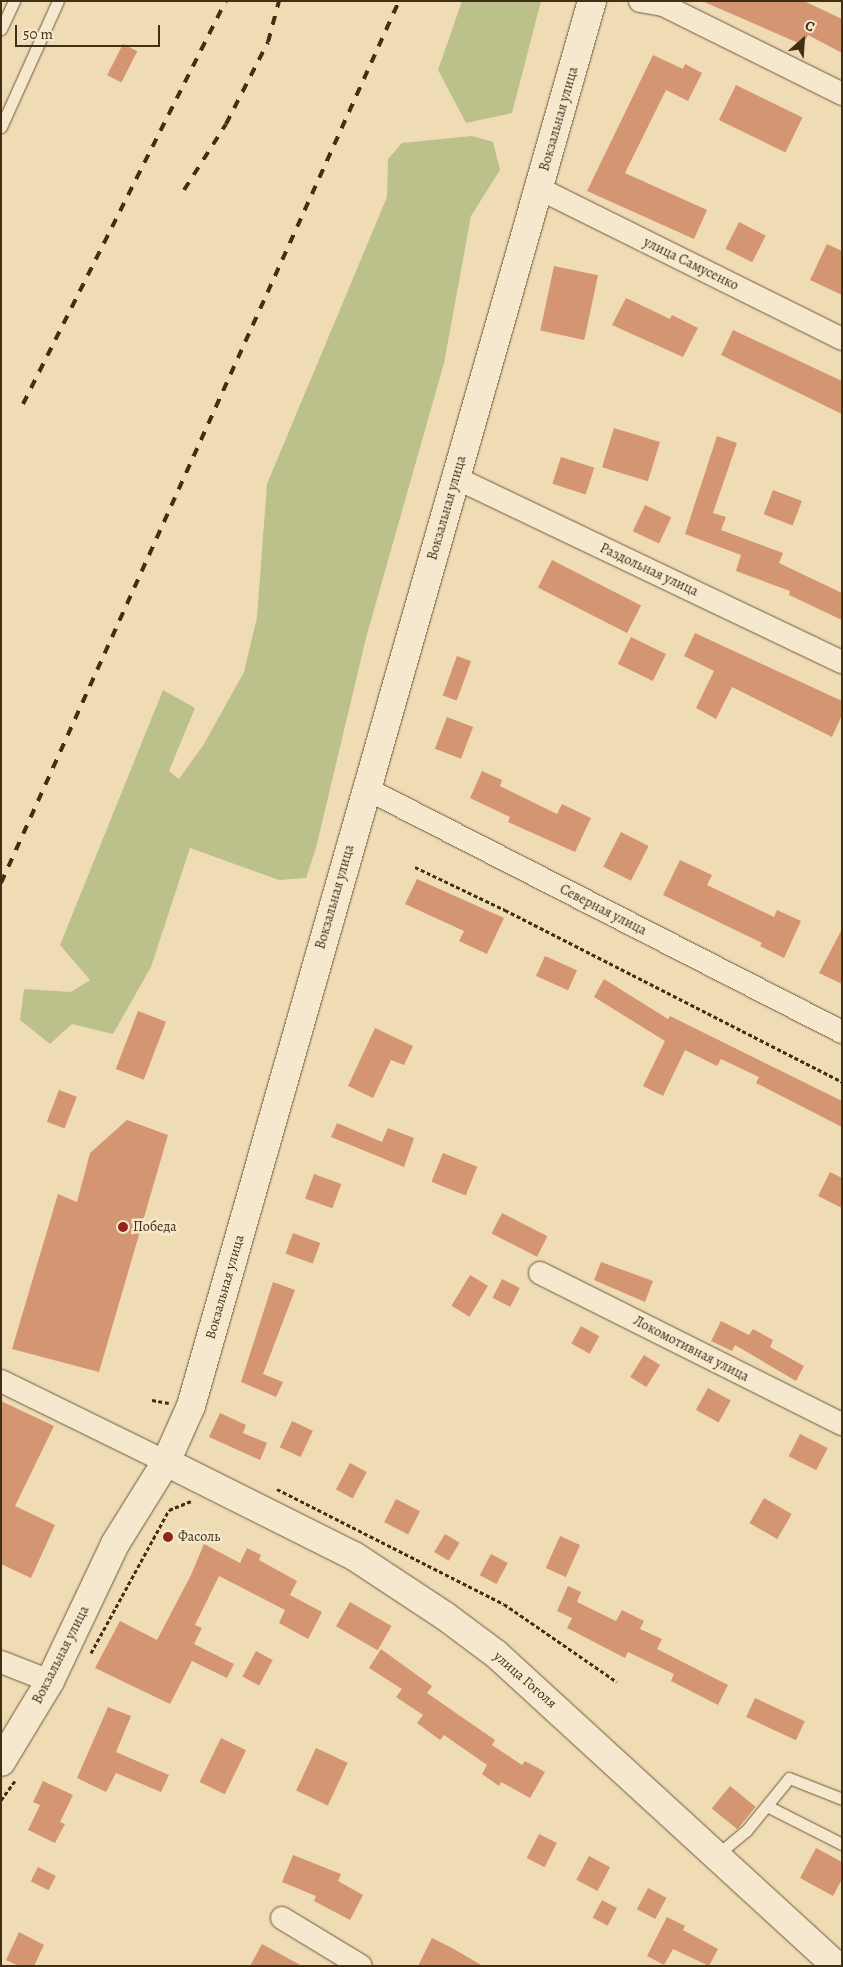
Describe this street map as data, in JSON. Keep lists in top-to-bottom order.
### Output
{
  "streets": {
    "main road": ["Вокзальная улица", "улица Гоголя"],
    "street": [
      "улица Самусенко",
      "Раздольная улица",
      "Северная улица",
      "Локомотивная улица"
    ]
  },
  "crossings": [
    ["Вокзальная улица", "улица Самусенко"],
    ["Вокзальная улица", "Раздольная улица"],
    ["Вокзальная улица", "Северная улица"],
    ["Вокзальная улица", "улица Гоголя"]
  ],
  "places": ["Победа", "Фасоль"],
  "scale_bar": "50 m",
  "north": "top right"
}
